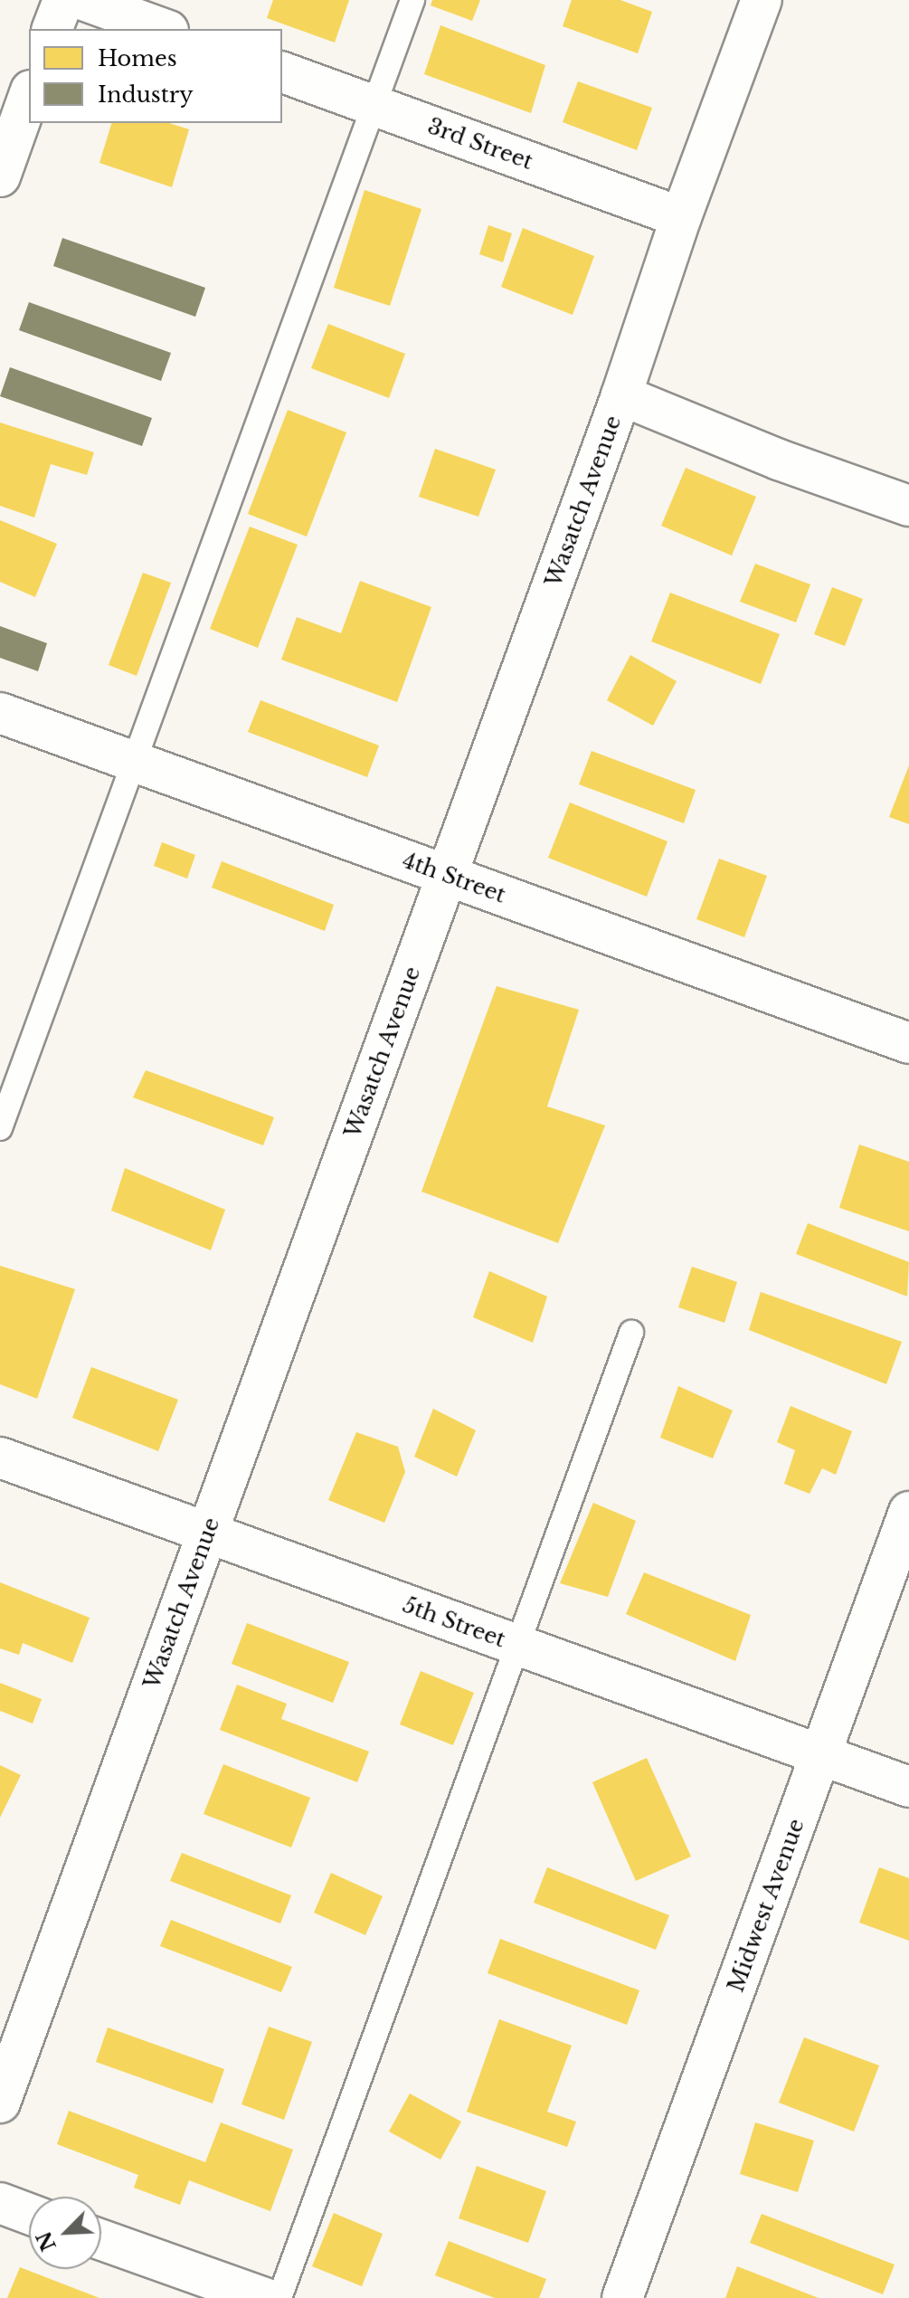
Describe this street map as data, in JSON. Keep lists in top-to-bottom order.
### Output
{
  "streets": {
    "street": [
      "3rd Street",
      "Wasatch Avenue",
      "4th Street",
      "5th Street",
      "Midwest Avenue"
    ]
  },
  "crossings": [
    ["3rd Street", "Wasatch Avenue"],
    ["Wasatch Avenue", "4th Street"],
    ["Wasatch Avenue", "5th Street"],
    ["5th Street", "Midwest Avenue"]
  ],
  "legend": ["Homes", "Industry"],
  "north": "bottom left"
}
